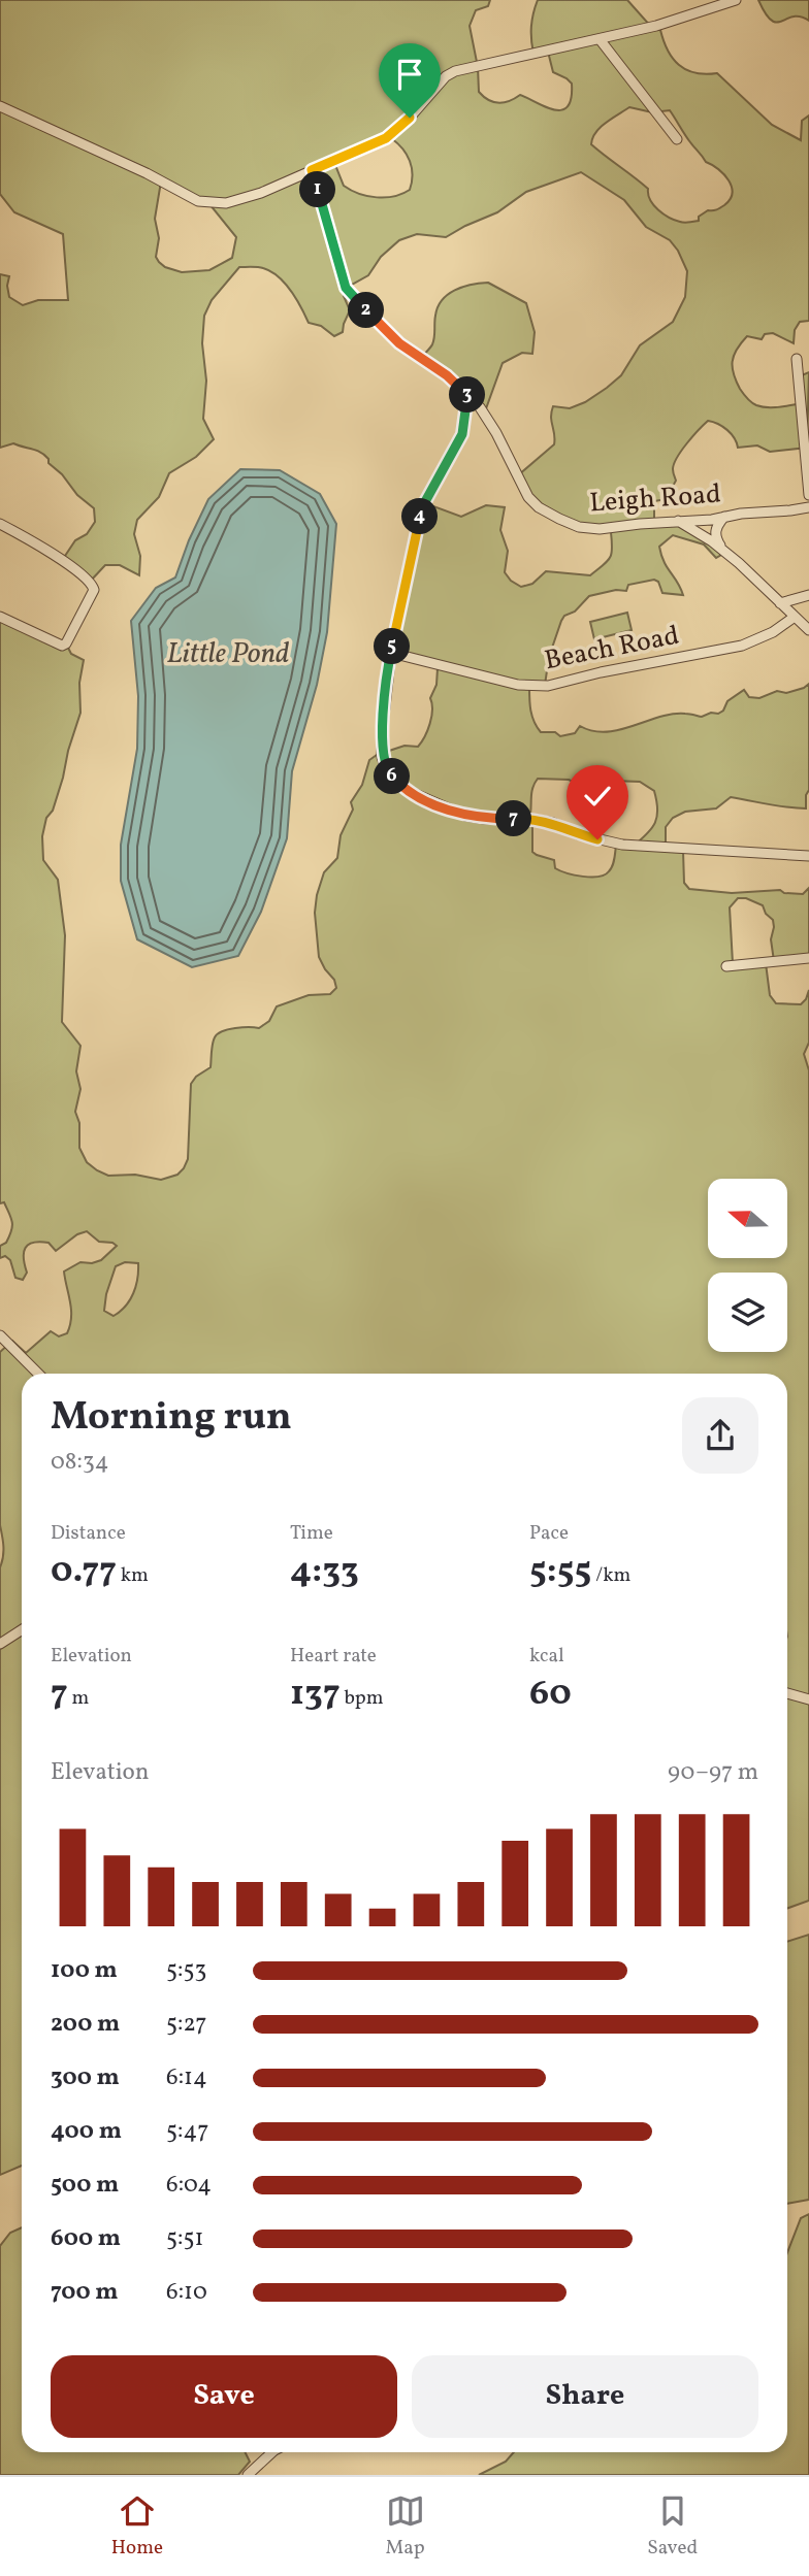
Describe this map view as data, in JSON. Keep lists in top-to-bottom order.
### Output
{
  "streets": {
    "street": ["Leigh Road", "Beach Road"]
  },
  "water": ["Little Pond"],
  "north": "left",
  "page": {
    "pins": [
      "1",
      "2",
      "3",
      "4",
      "5",
      "6",
      "7"
    ],
    "heading": ["Morning run", "08:34"],
    "stats": [
      ["Distance", "0.77 km"],
      ["Time", "4:33"],
      ["Pace", "5:55 /km"],
      ["Elevation", "7 m"],
      ["Heart rate", "137 bpm"],
      ["kcal", "60"]
    ],
    "chart": ["Elevation", "90–97 m"],
    "list": [
      {
        "name": "100 m",
        "note": "5:53"
      },
      {
        "name": "200 m",
        "note": "5:27"
      },
      {
        "name": "300 m",
        "note": "6:14"
      },
      {
        "name": "400 m",
        "note": "5:47"
      },
      {
        "name": "500 m",
        "note": "6:04"
      },
      {
        "name": "600 m",
        "note": "5:51"
      },
      {
        "name": "700 m",
        "note": "6:10"
      }
    ],
    "buttons": ["Save", "Share"],
    "tabs": ["Home", "Map", "Saved"]
  }
}
